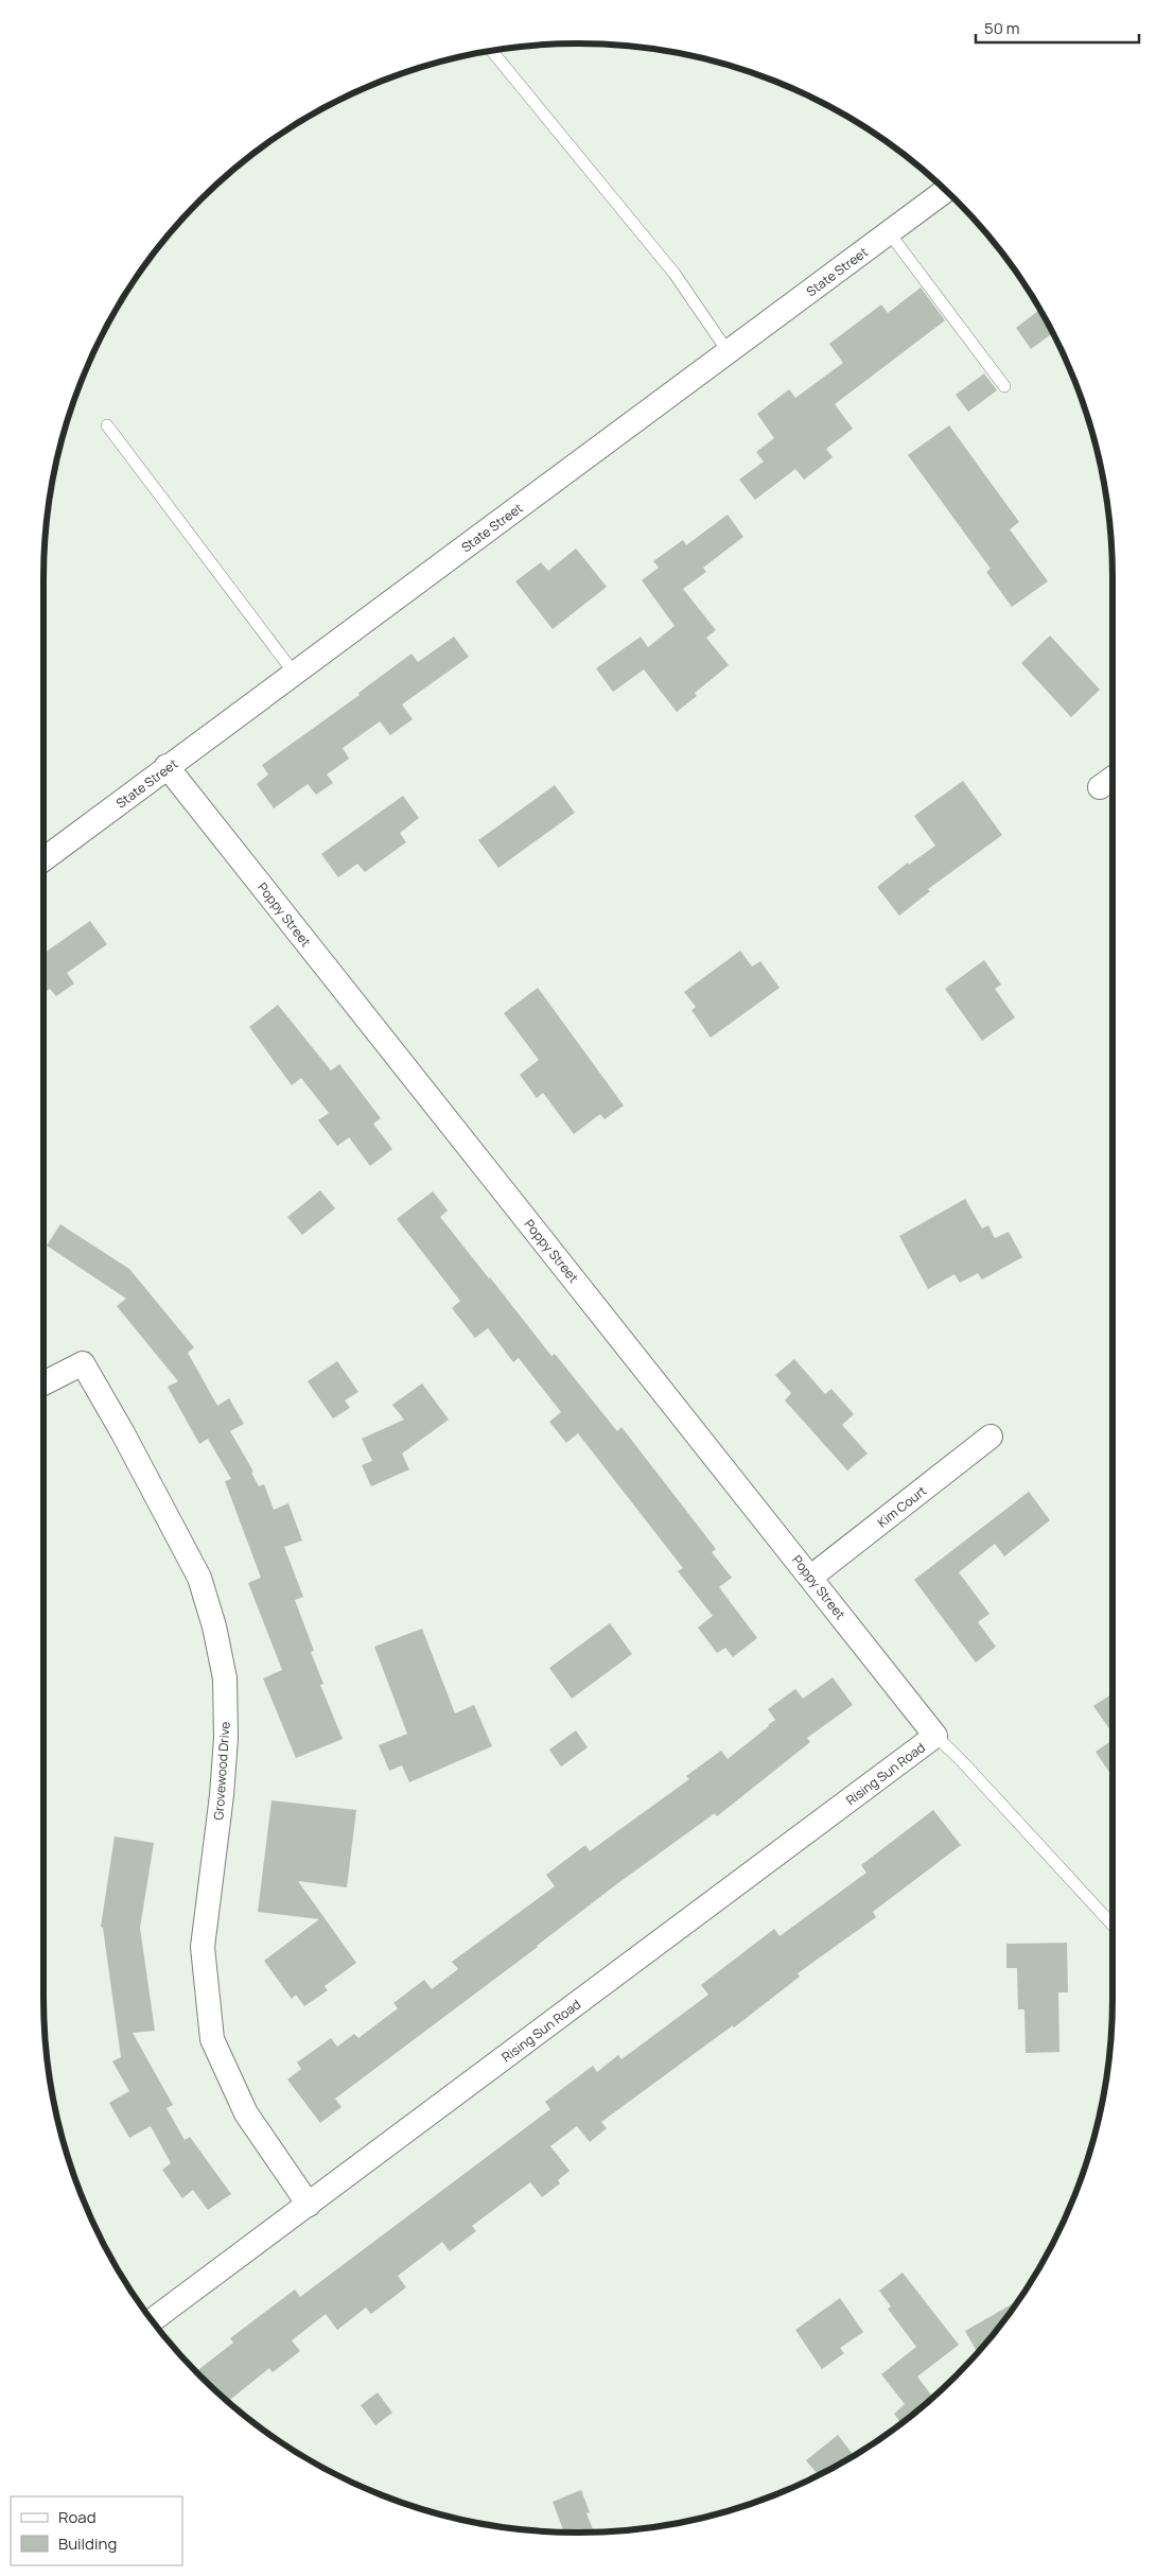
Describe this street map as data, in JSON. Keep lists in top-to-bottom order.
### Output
{
  "streets": {
    "street": [
      "State Street",
      "Poppy Street",
      "Kim Court",
      "Grovewood Drive",
      "Rising Sun Road"
    ]
  },
  "crossings": [
    ["State Street", "Poppy Street"],
    ["Poppy Street", "Kim Court"],
    ["Poppy Street", "Rising Sun Road"],
    ["Grovewood Drive", "Rising Sun Road"]
  ],
  "legend": ["Road", "Building"],
  "scale_bar": "50 m"
}
